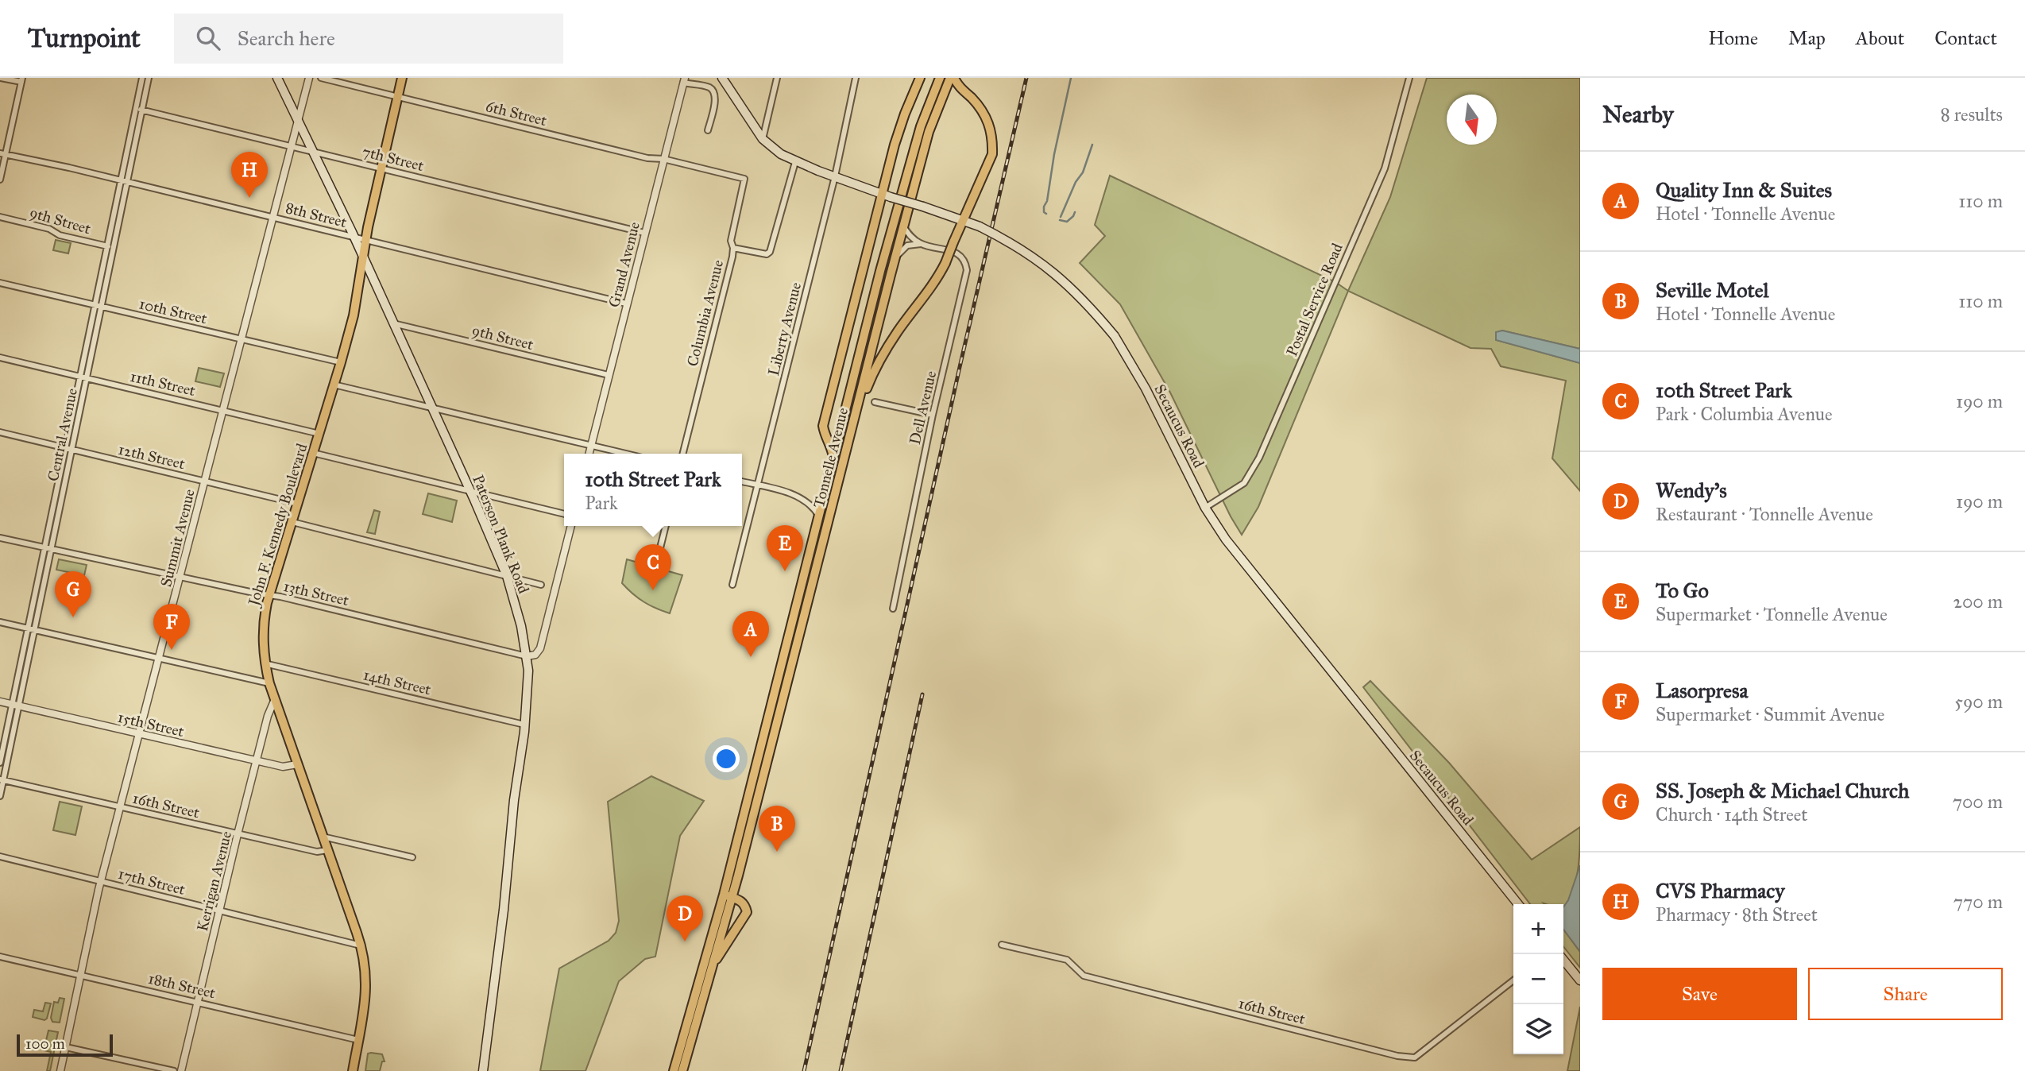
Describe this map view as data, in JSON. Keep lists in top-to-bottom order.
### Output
{
  "streets": {
    "main road": [
      "Secaucus Road",
      "Tonnelle Avenue",
      "John F. Kennedy Boulevard",
      "Paterson Plank Road"
    ],
    "street": [
      "6th Street",
      "7th Street",
      "8th Street",
      "9th Street",
      "Grand Avenue",
      "Postal Service Road",
      "10th Street",
      "Columbia Avenue",
      "Liberty Avenue",
      "11th Street",
      "Dell Avenue",
      "Central Avenue",
      "12th Street",
      "Summit Avenue",
      "13th Street",
      "14th Street",
      "15th Street",
      "16th Street",
      "17th Street",
      "Kerrigan Avenue",
      "18th Street"
    ]
  },
  "crossings": [
    ["6th Street", "Grand Avenue"],
    ["6th Street", "Columbia Avenue"],
    ["6th Street", "John F. Kennedy Boulevard"],
    ["7th Street", "Grand Avenue"],
    ["7th Street", "Central Avenue"],
    ["7th Street", "John F. Kennedy Boulevard"],
    ["7th Street", "Paterson Plank Road"],
    ["7th Street", "Summit Avenue"],
    ["8th Street", "Grand Avenue"],
    ["8th Street", "Central Avenue"],
    ["8th Street", "John F. Kennedy Boulevard"],
    ["8th Street", "Paterson Plank Road"],
    ["8th Street", "Summit Avenue"],
    ["9th Street", "Grand Avenue"],
    ["9th Street", "Central Avenue"],
    ["9th Street", "Paterson Plank Road"],
    ["Postal Service Road", "Secaucus Road"],
    ["10th Street", "Central Avenue"],
    ["10th Street", "John F. Kennedy Boulevard"],
    ["10th Street", "Summit Avenue"],
    ["Liberty Avenue", "Secaucus Road"],
    ["11th Street", "Central Avenue"],
    ["11th Street", "John F. Kennedy Boulevard"],
    ["11th Street", "Summit Avenue"],
    ["Central Avenue", "12th Street"],
    ["Central Avenue", "13th Street"],
    ["Central Avenue", "15th Street"],
    ["Central Avenue", "16th Street"],
    ["12th Street", "John F. Kennedy Boulevard"],
    ["12th Street", "Summit Avenue"],
    ["John F. Kennedy Boulevard", "Paterson Plank Road"],
    ["John F. Kennedy Boulevard", "13th Street"],
    ["John F. Kennedy Boulevard", "14th Street"],
    ["John F. Kennedy Boulevard", "15th Street"],
    ["John F. Kennedy Boulevard", "16th Street"],
    ["John F. Kennedy Boulevard", "17th Street"],
    ["John F. Kennedy Boulevard", "Kerrigan Avenue"],
    ["John F. Kennedy Boulevard", "18th Street"],
    ["Paterson Plank Road", "Summit Avenue"],
    ["Paterson Plank Road", "13th Street"],
    ["Paterson Plank Road", "14th Street"],
    ["Summit Avenue", "13th Street"],
    ["Summit Avenue", "15th Street"],
    ["Summit Avenue", "16th Street"],
    ["Summit Avenue", "17th Street"],
    ["Summit Avenue", "18th Street"],
    ["15th Street", "Kerrigan Avenue"],
    ["16th Street", "Kerrigan Avenue"],
    ["17th Street", "Kerrigan Avenue"],
    ["Kerrigan Avenue", "18th Street"]
  ],
  "scale_bar": "100 m",
  "north": "bottom",
  "page": {
    "header": "Turnpoint",
    "search": "Search here",
    "nav": [
      "Home",
      "Map",
      "About",
      "Contact"
    ],
    "heading": ["Nearby", "8 results"],
    "list": [
      {
        "mark": "A",
        "name": "Quality Inn & Suites",
        "note": "Hotel · Tonnelle Avenue",
        "value": "110 m"
      },
      {
        "mark": "B",
        "name": "Seville Motel",
        "note": "Hotel · Tonnelle Avenue",
        "value": "110 m"
      },
      {
        "mark": "C",
        "name": "10th Street Park",
        "note": "Park · Columbia Avenue",
        "value": "190 m"
      },
      {
        "mark": "D",
        "name": "Wendy's",
        "note": "Restaurant · Tonnelle Avenue",
        "value": "190 m"
      },
      {
        "mark": "E",
        "name": "To Go",
        "note": "Supermarket · Tonnelle Avenue",
        "value": "200 m"
      },
      {
        "mark": "F",
        "name": "Lasorpresa",
        "note": "Supermarket · Summit Avenue",
        "value": "590 m"
      },
      {
        "mark": "G",
        "name": "SS. Joseph & Michael Church",
        "note": "Church · 14th Street",
        "value": "700 m"
      },
      {
        "mark": "H",
        "name": "CVS Pharmacy",
        "note": "Pharmacy · 8th Street",
        "value": "770 m"
      }
    ],
    "pins": [
      "H",
      "E",
      "C",
      "G",
      "F",
      "A",
      "B",
      "D"
    ],
    "popup": ["10th Street Park", "Park"],
    "map_buttons": ["+", "−"],
    "buttons": ["Save", "Share"],
    "scale": "100 m"
  }
}
